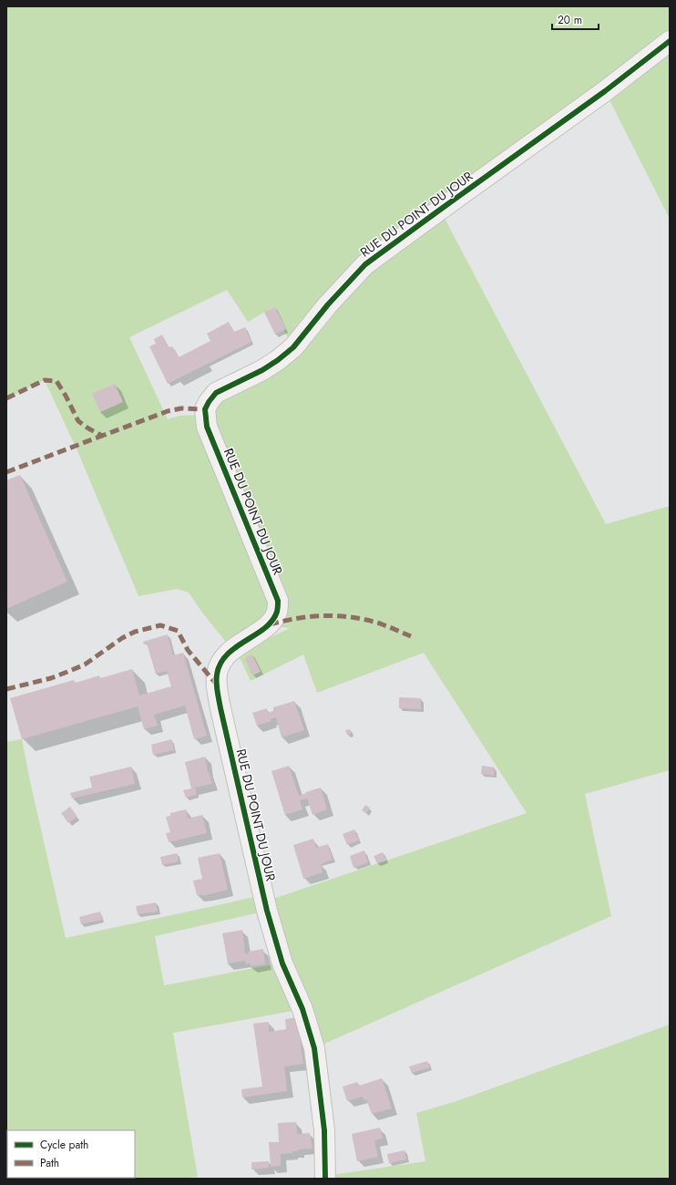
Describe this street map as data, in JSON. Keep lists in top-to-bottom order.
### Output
{
  "streets": {
    "street": ["RUE DU POINT DU JOUR"]
  },
  "legend": ["Cycle path", "Path"],
  "scale_bar": "20 m"
}
